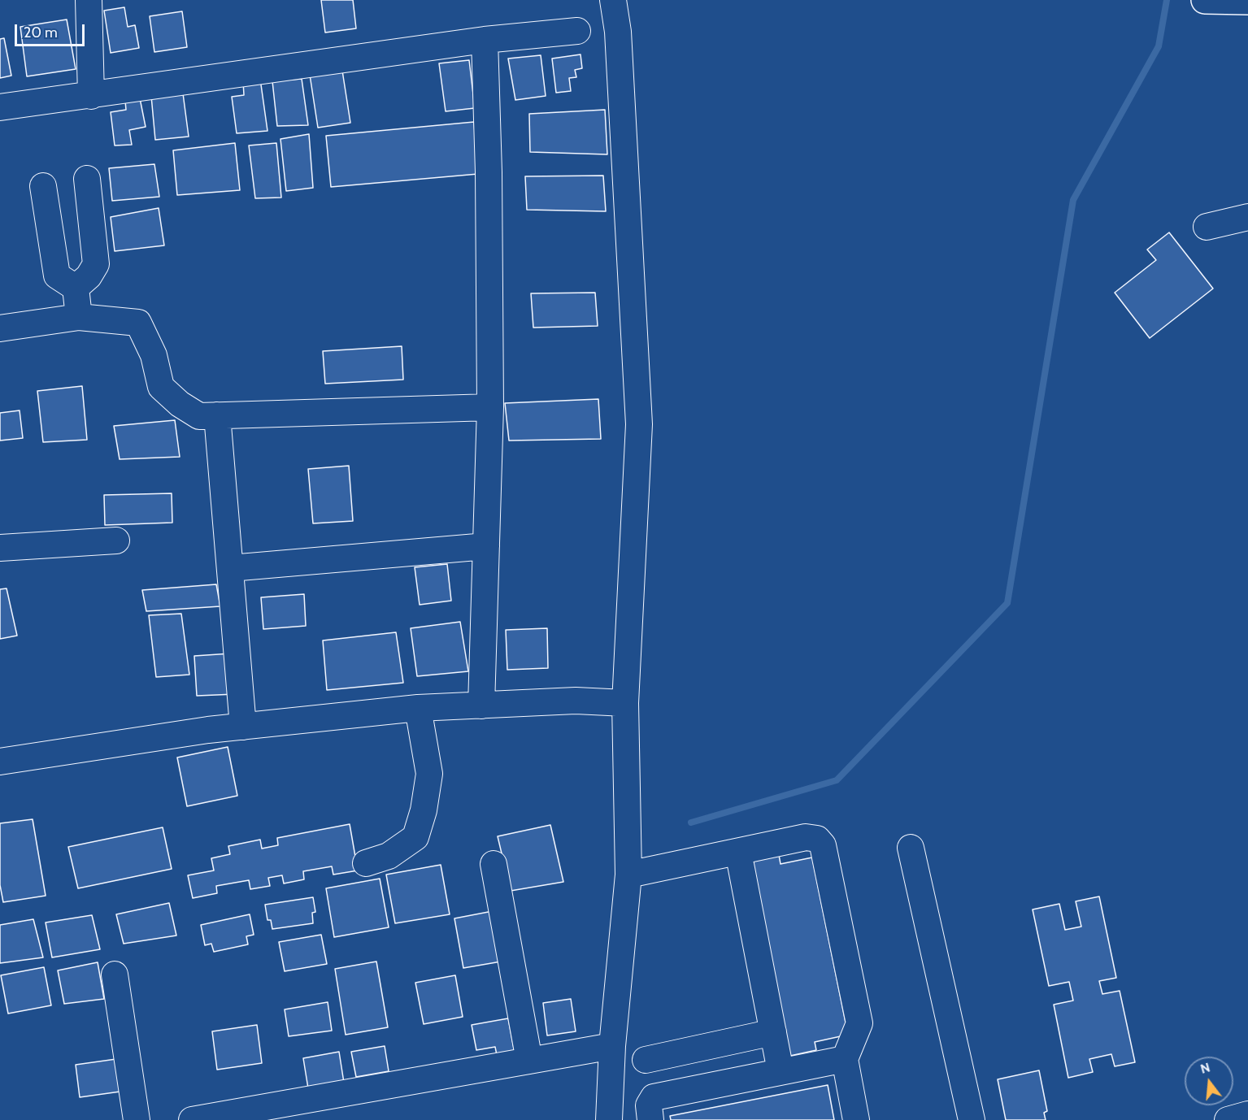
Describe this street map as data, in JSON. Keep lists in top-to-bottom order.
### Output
{
  "scale_bar": "20 m",
  "north": "top"
}
